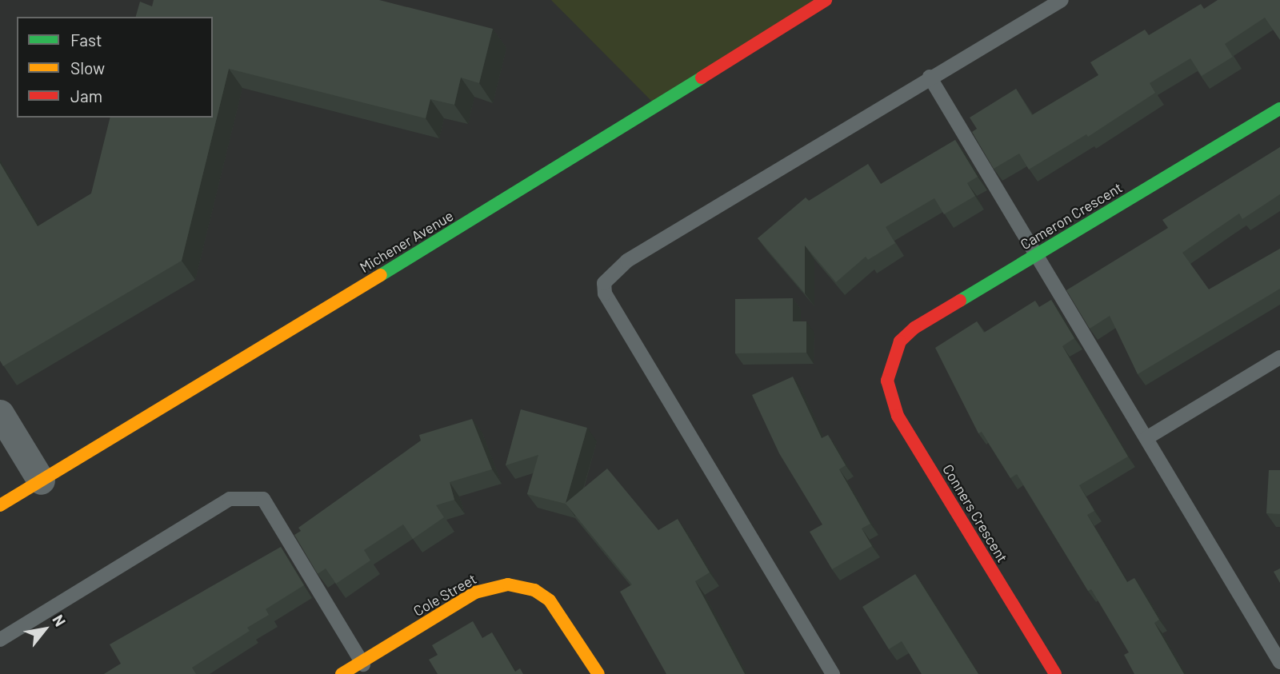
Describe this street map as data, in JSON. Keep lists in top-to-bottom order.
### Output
{
  "streets": {
    "street": [
      "Cameron Crescent",
      "Michener Avenue",
      "Conners Crescent",
      "Cole Street"
    ]
  },
  "crossings": [
    ["Cameron Crescent", "Conners Crescent"]
  ],
  "legend": ["Fast", "Slow", "Jam"],
  "north": "top right"
}
